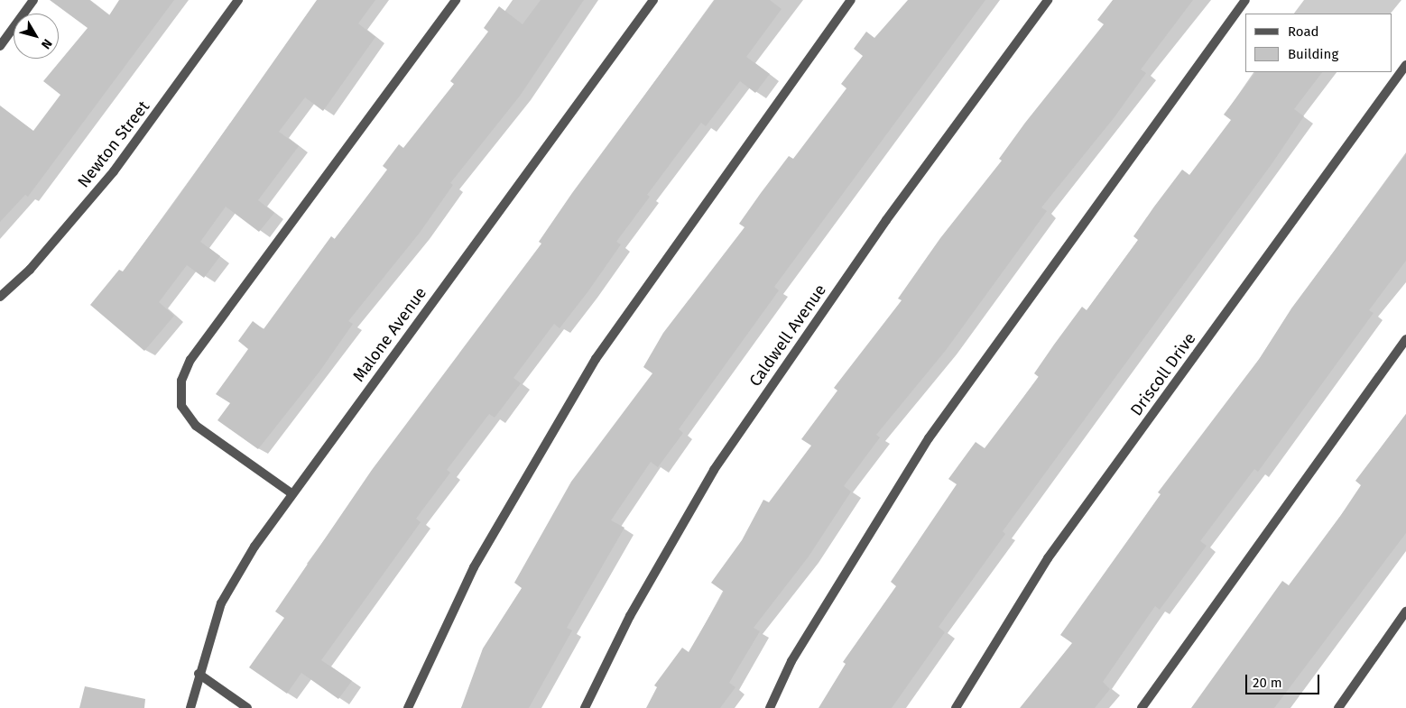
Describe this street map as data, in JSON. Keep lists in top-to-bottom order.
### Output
{
  "streets": {
    "street": [
      "Newton Street",
      "Malone Avenue",
      "Caldwell Avenue",
      "Driscoll Drive"
    ]
  },
  "legend": ["Road", "Building"],
  "scale_bar": "20 m",
  "north": "bottom right"
}
